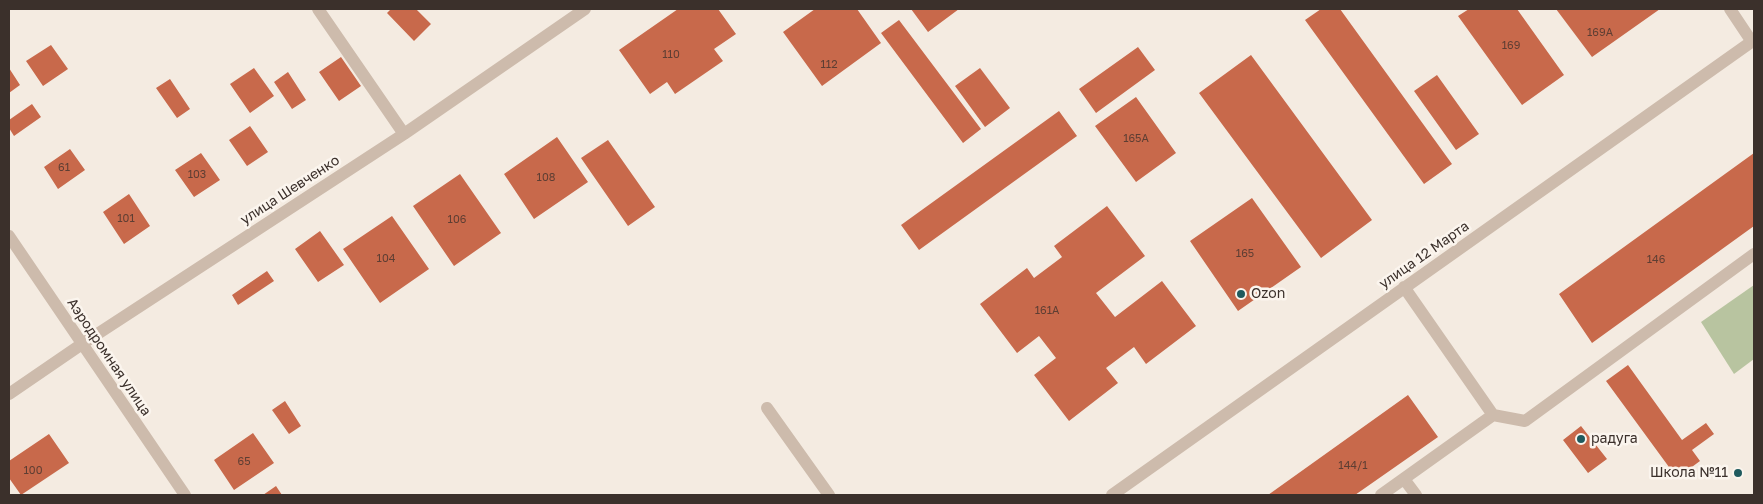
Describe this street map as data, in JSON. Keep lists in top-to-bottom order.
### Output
{
  "streets": {
    "street": ["улица Шевченко", "улица 12 Марта", "Аэродромная улица"]
  },
  "crossings": [
    ["улица Шевченко", "Аэродромная улица"]
  ],
  "places": ["Ozon", "радуга", "Школа №11"],
  "house_numbers": [
    "169А",
    "169",
    "110",
    "112",
    "165А",
    "61",
    "103",
    "108",
    "101",
    "106",
    "165",
    "104",
    "146",
    "161А",
    "65",
    "144/1",
    "100"
  ]
}
